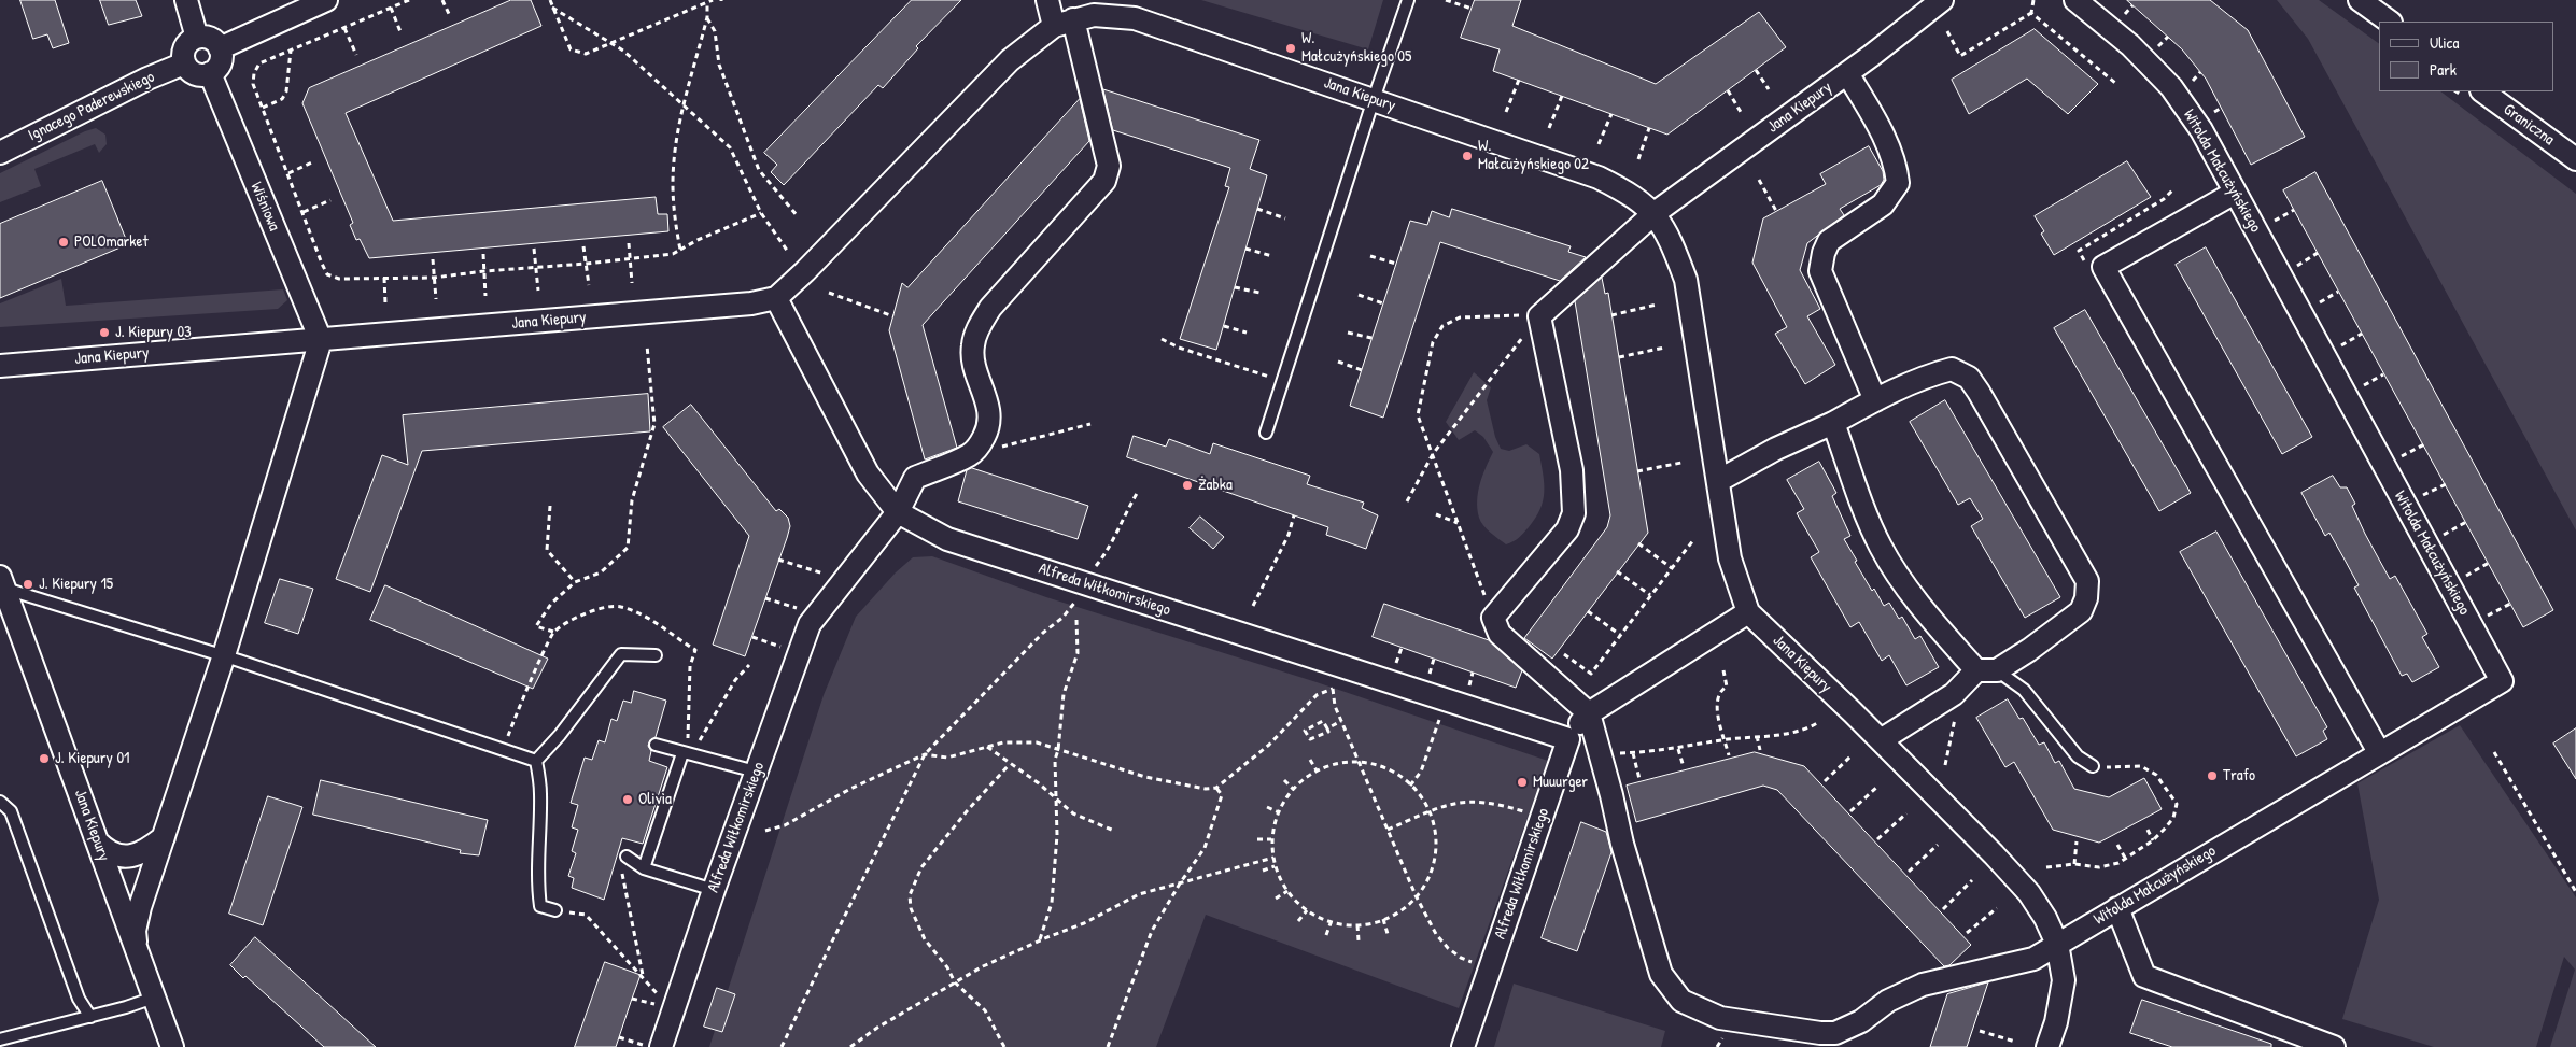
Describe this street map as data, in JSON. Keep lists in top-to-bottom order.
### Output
{
  "streets": {
    "street": [
      "Jana Kiepury",
      "Ignacego Paderewskiego",
      "Graniczna",
      "Witolda Małcużyńskiego",
      "Wiśniowa",
      "Alfreda Wiłkomirskiego"
    ]
  },
  "crossings": [
    ["Jana Kiepury", "Witolda Małcużyńskiego"],
    ["Jana Kiepury", "Wiśniowa"],
    ["Ignacego Paderewskiego", "Wiśniowa"]
  ],
  "places": [
    "W. Małcużyńskiego 05",
    "W. Małcużyńskiego 02",
    "POLOmarket",
    "J. Kiepury 03",
    "Żabka",
    "J. Kiepury 15",
    "J. Kiepury 01",
    "Trafo",
    "Muuurger",
    "Olivia"
  ],
  "legend": ["Ulica", "Park"]
}
